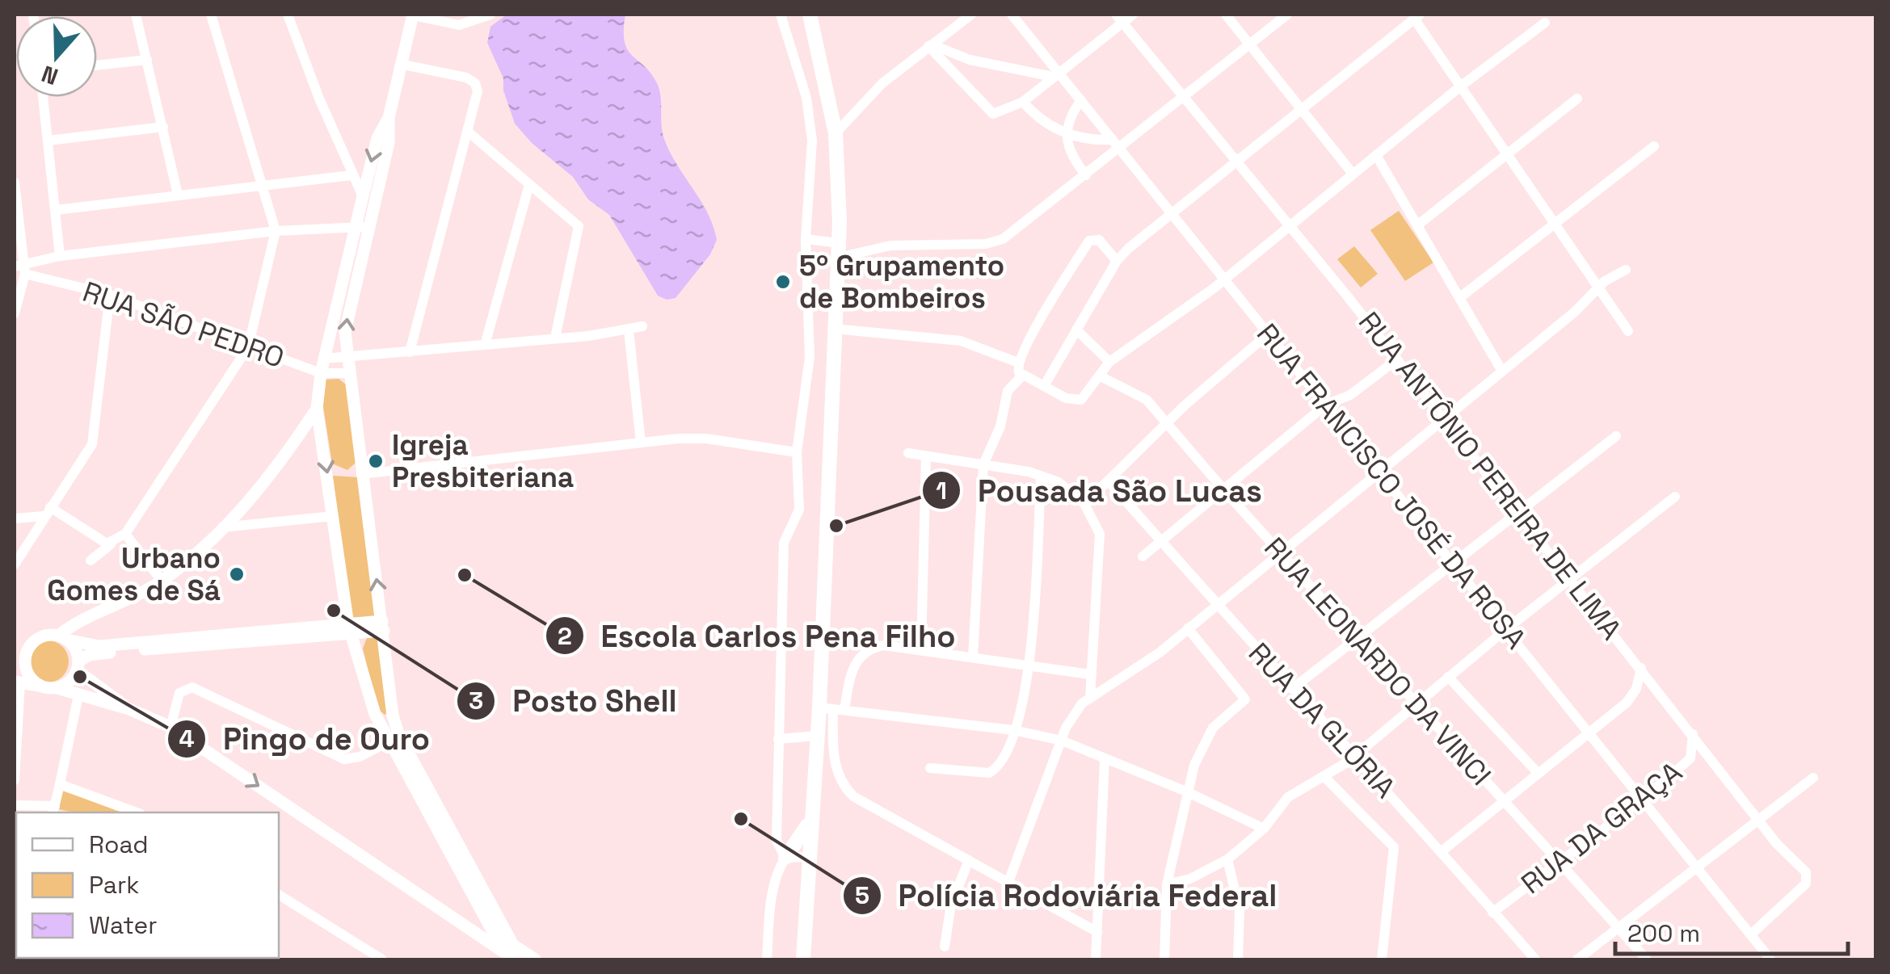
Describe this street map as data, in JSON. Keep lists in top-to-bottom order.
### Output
{
  "streets": {
    "street": [
      "RUA SÃO PEDRO",
      "RUA ANTÔNIO PEREIRA DE LIMA",
      "RUA FRANCISCO JOSÉ DA ROSA",
      "RUA LEONARDO DA VINCI",
      "RUA DA GLÓRIA",
      "RUA DA GRAÇA"
    ]
  },
  "crossings": [
    ["RUA ANTÔNIO PEREIRA DE LIMA", "RUA FRANCISCO JOSÉ DA ROSA"],
    ["RUA ANTÔNIO PEREIRA DE LIMA", "RUA DA GRAÇA"],
    ["RUA FRANCISCO JOSÉ DA ROSA", "RUA DA GRAÇA"],
    ["RUA LEONARDO DA VINCI", "RUA DA GRAÇA"],
    ["RUA DA GLÓRIA", "RUA DA GRAÇA"]
  ],
  "places": [
    "5º Grupamento de Bombeiros",
    "Igreja Presbiteriana",
    "Pousada São Lucas",
    "Urbano Gomes de Sá",
    "Escola Carlos Pena Filho",
    "Posto Shell",
    "Pingo de Ouro",
    "Polícia Rodoviária Federal"
  ],
  "legend": ["Road", "Park", "Water"],
  "scale_bar": "200 m",
  "north": "bottom"
}
